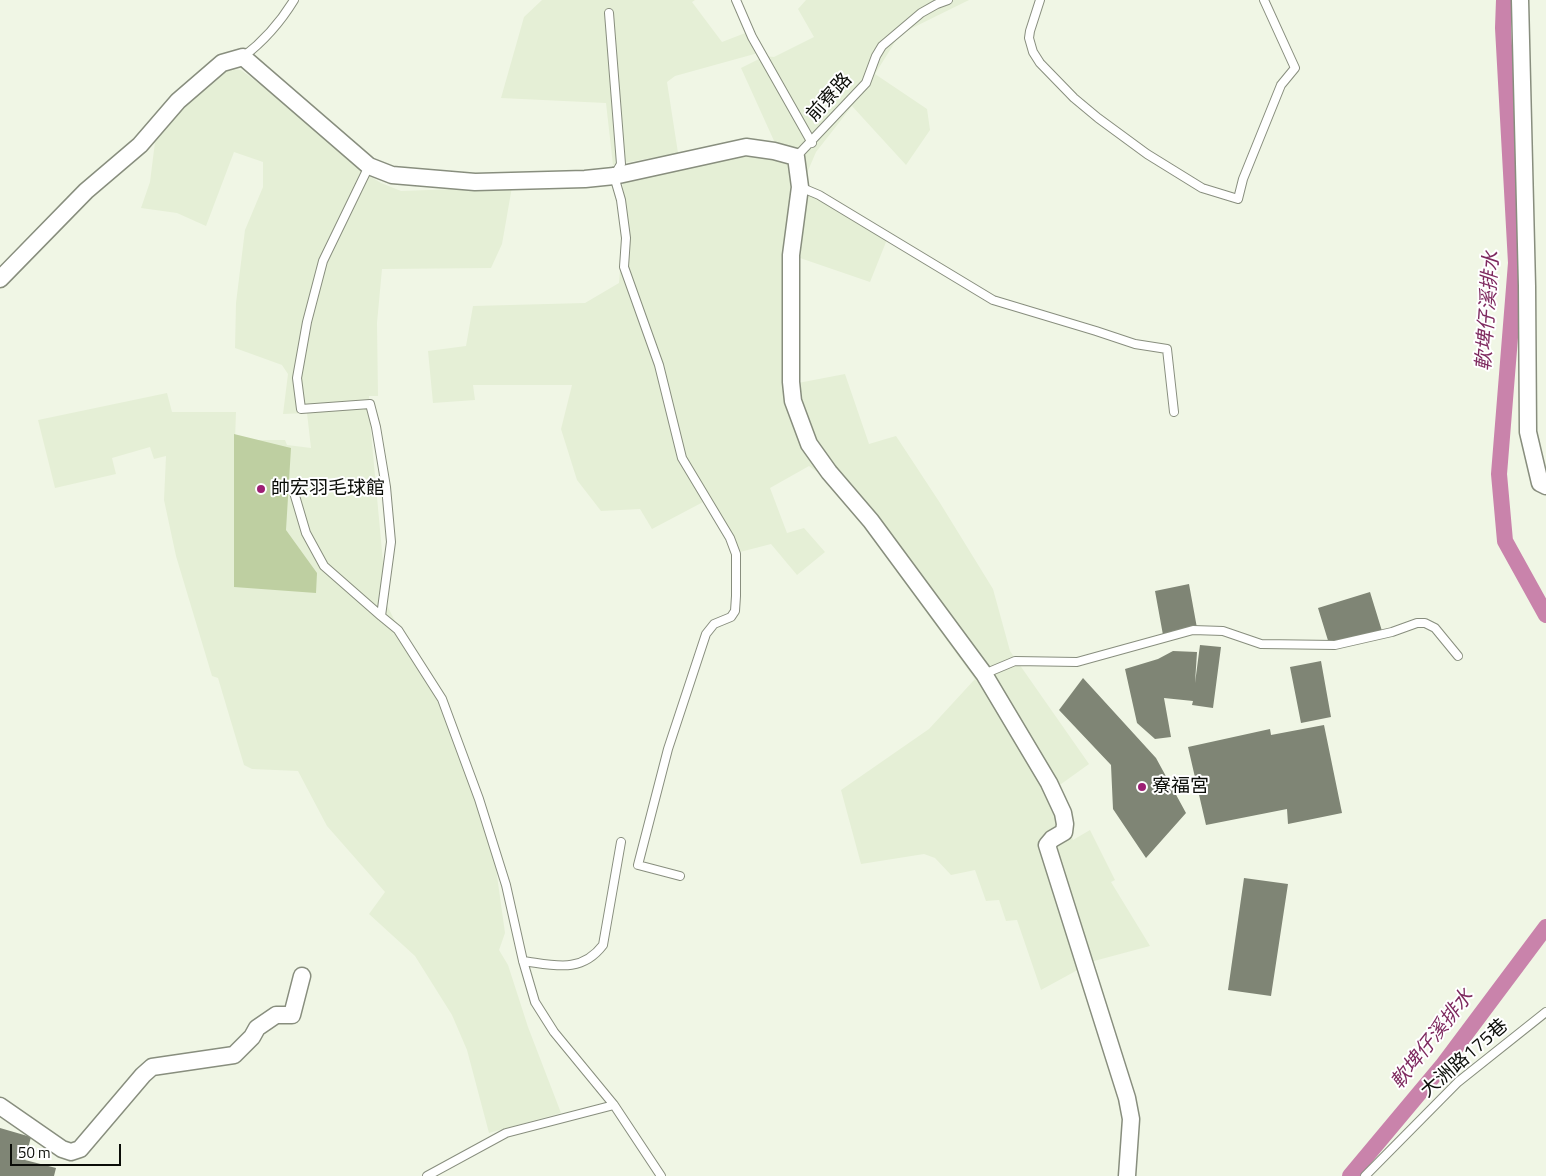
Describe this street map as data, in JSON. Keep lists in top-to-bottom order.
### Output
{
  "streets": {
    "lane": ["前寮路", "大洲路175巷"]
  },
  "water": ["軟埤仔溪排水"],
  "places": ["帥宏羽毛球館", "寮福宮"],
  "scale_bar": "50 m"
}
